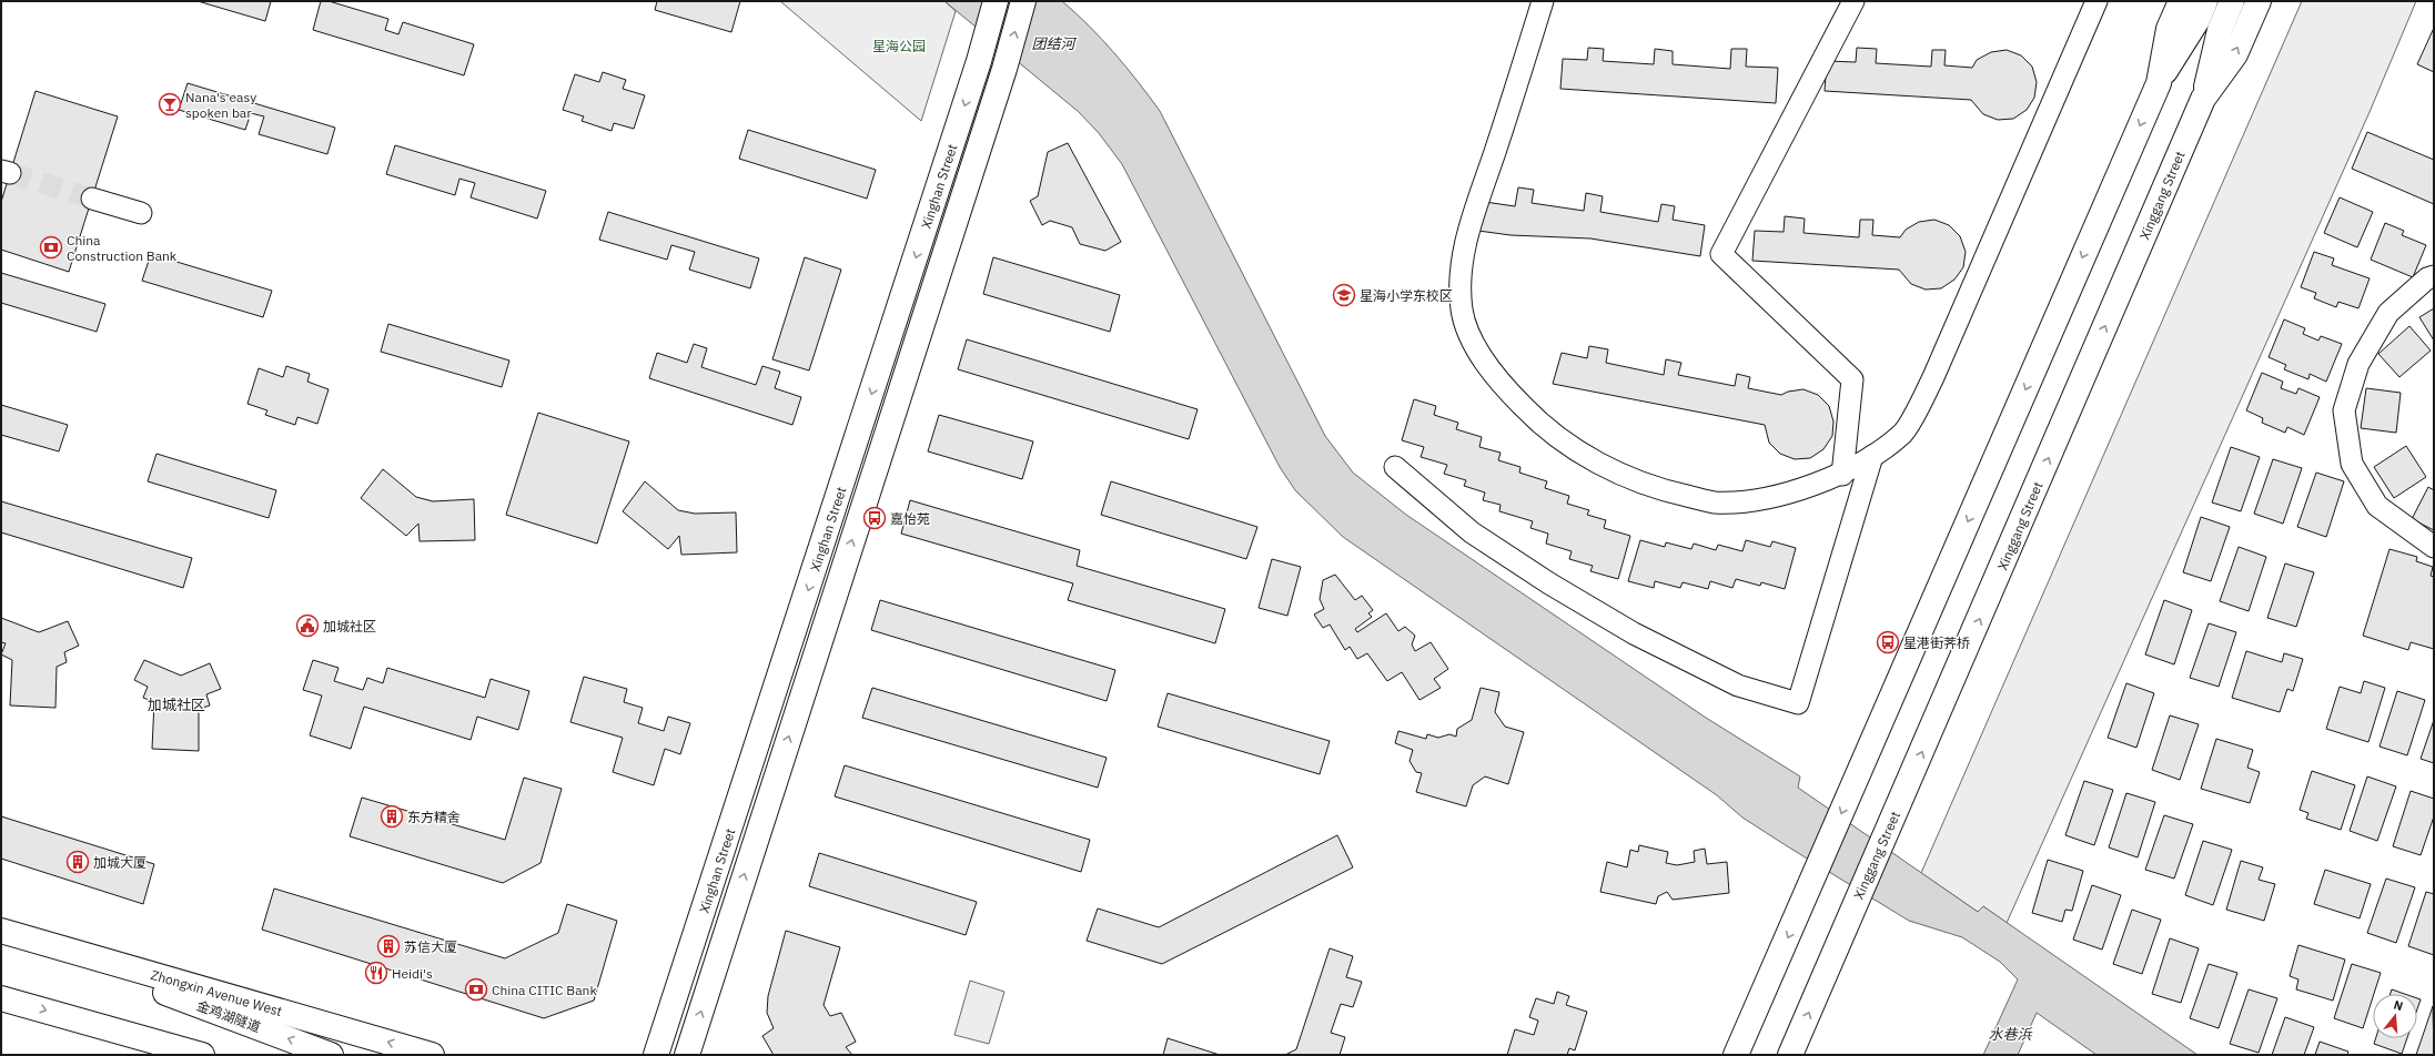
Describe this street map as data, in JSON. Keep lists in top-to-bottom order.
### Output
{
  "streets": {
    "main road": [
      "Xinghan Street",
      "Xinggang Street",
      "Zhongxin Avenue West",
      "金鸡湖隧道"
    ]
  },
  "crossings": [
    ["Zhongxin Avenue West", "金鸡湖隧道"]
  ],
  "districts": ["加城社区"],
  "water": ["团结河", "水巷浜"],
  "parks": ["星海公园"],
  "places": {
    "bar": ["Nana's easy spoken bar"],
    "bank": ["China Construction Bank", "China CITIC Bank"],
    "school or university": ["星海小学东校区"],
    "bus stop": ["嘉怡苑", "星港街荠桥"],
    "public building": ["加城社区"],
    "building": ["东方精舍", "加城大厦", "苏信大厦"],
    "restaurant": ["Heidi's"]
  },
  "north": "top"
}
